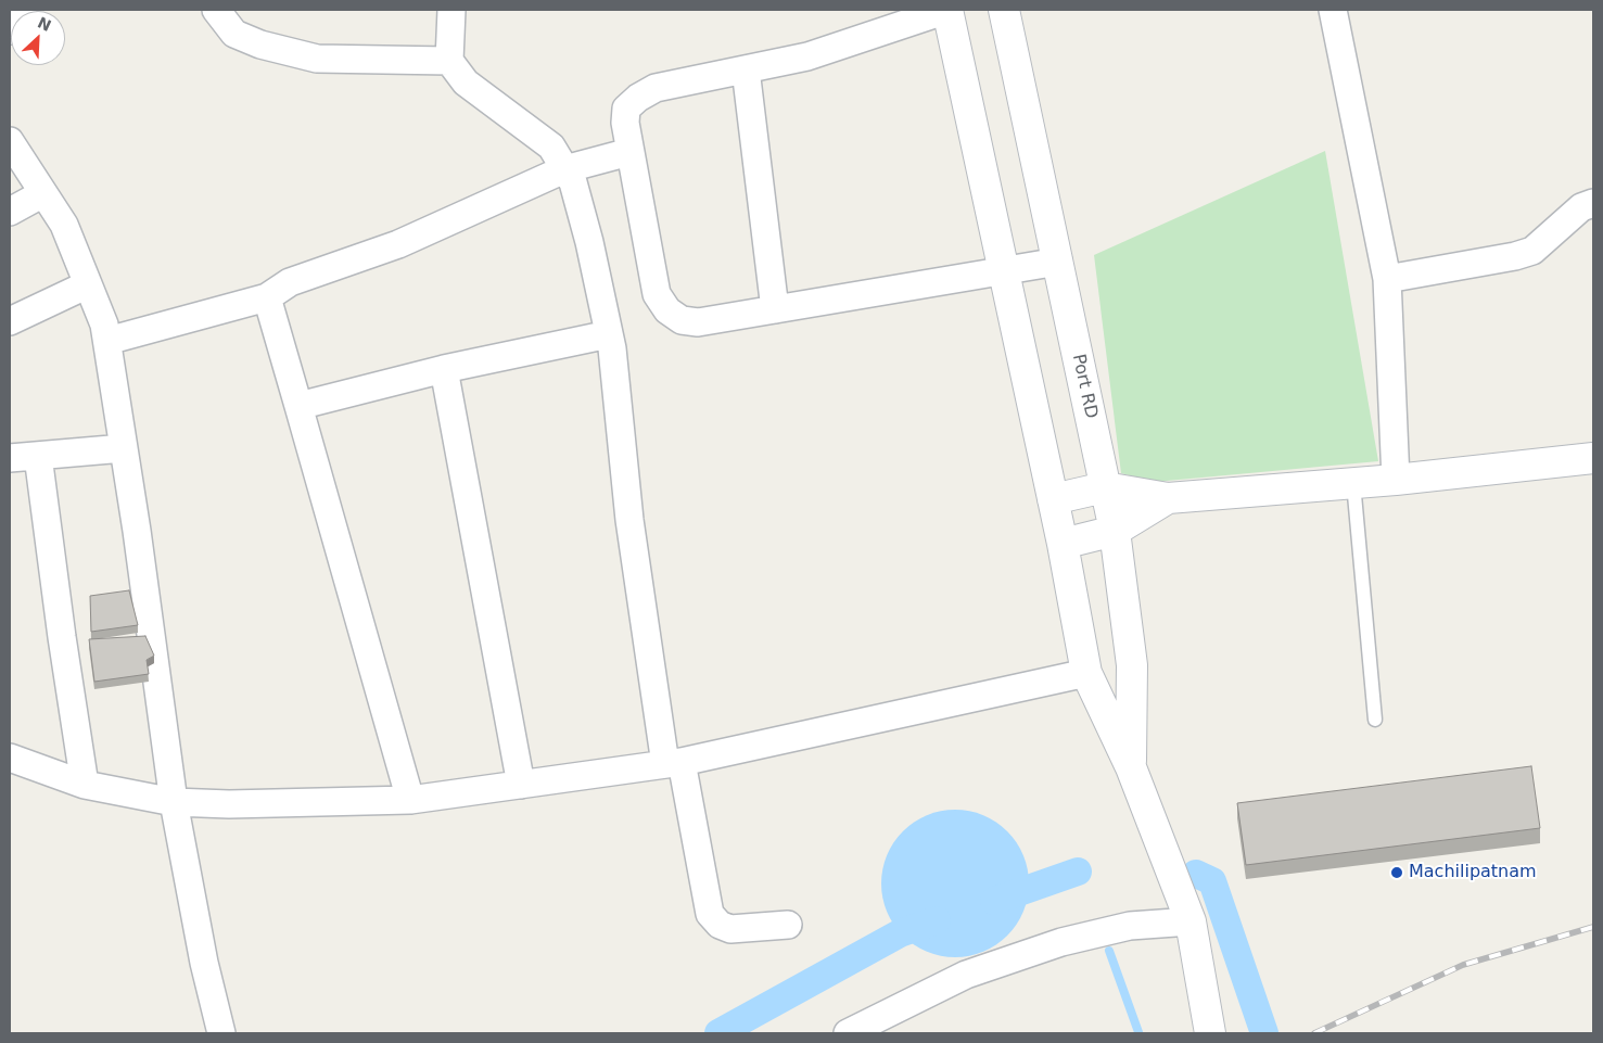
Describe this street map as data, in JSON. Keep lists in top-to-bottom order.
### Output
{
  "streets": {
    "main road": ["Port RD"]
  },
  "places": ["Machilipatnam"],
  "north": "top right"
}
